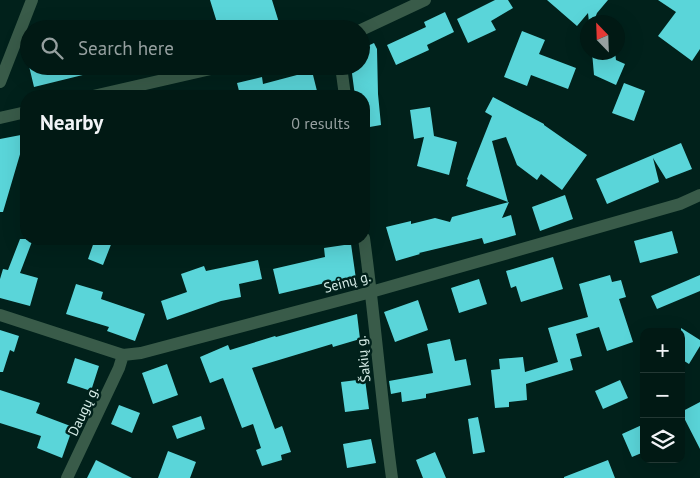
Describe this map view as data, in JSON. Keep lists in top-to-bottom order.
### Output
{
  "streets": {
    "street": ["Seinų g.", "Šakių g.", "Daugų g."]
  },
  "crossings": [
    ["Seinų g.", "Šakių g."],
    ["Seinų g.", "Daugų g."]
  ],
  "north": "top left",
  "page": {
    "search": "Search here",
    "heading": ["Nearby", "0 results"],
    "map_buttons": ["+", "−"]
  }
}
